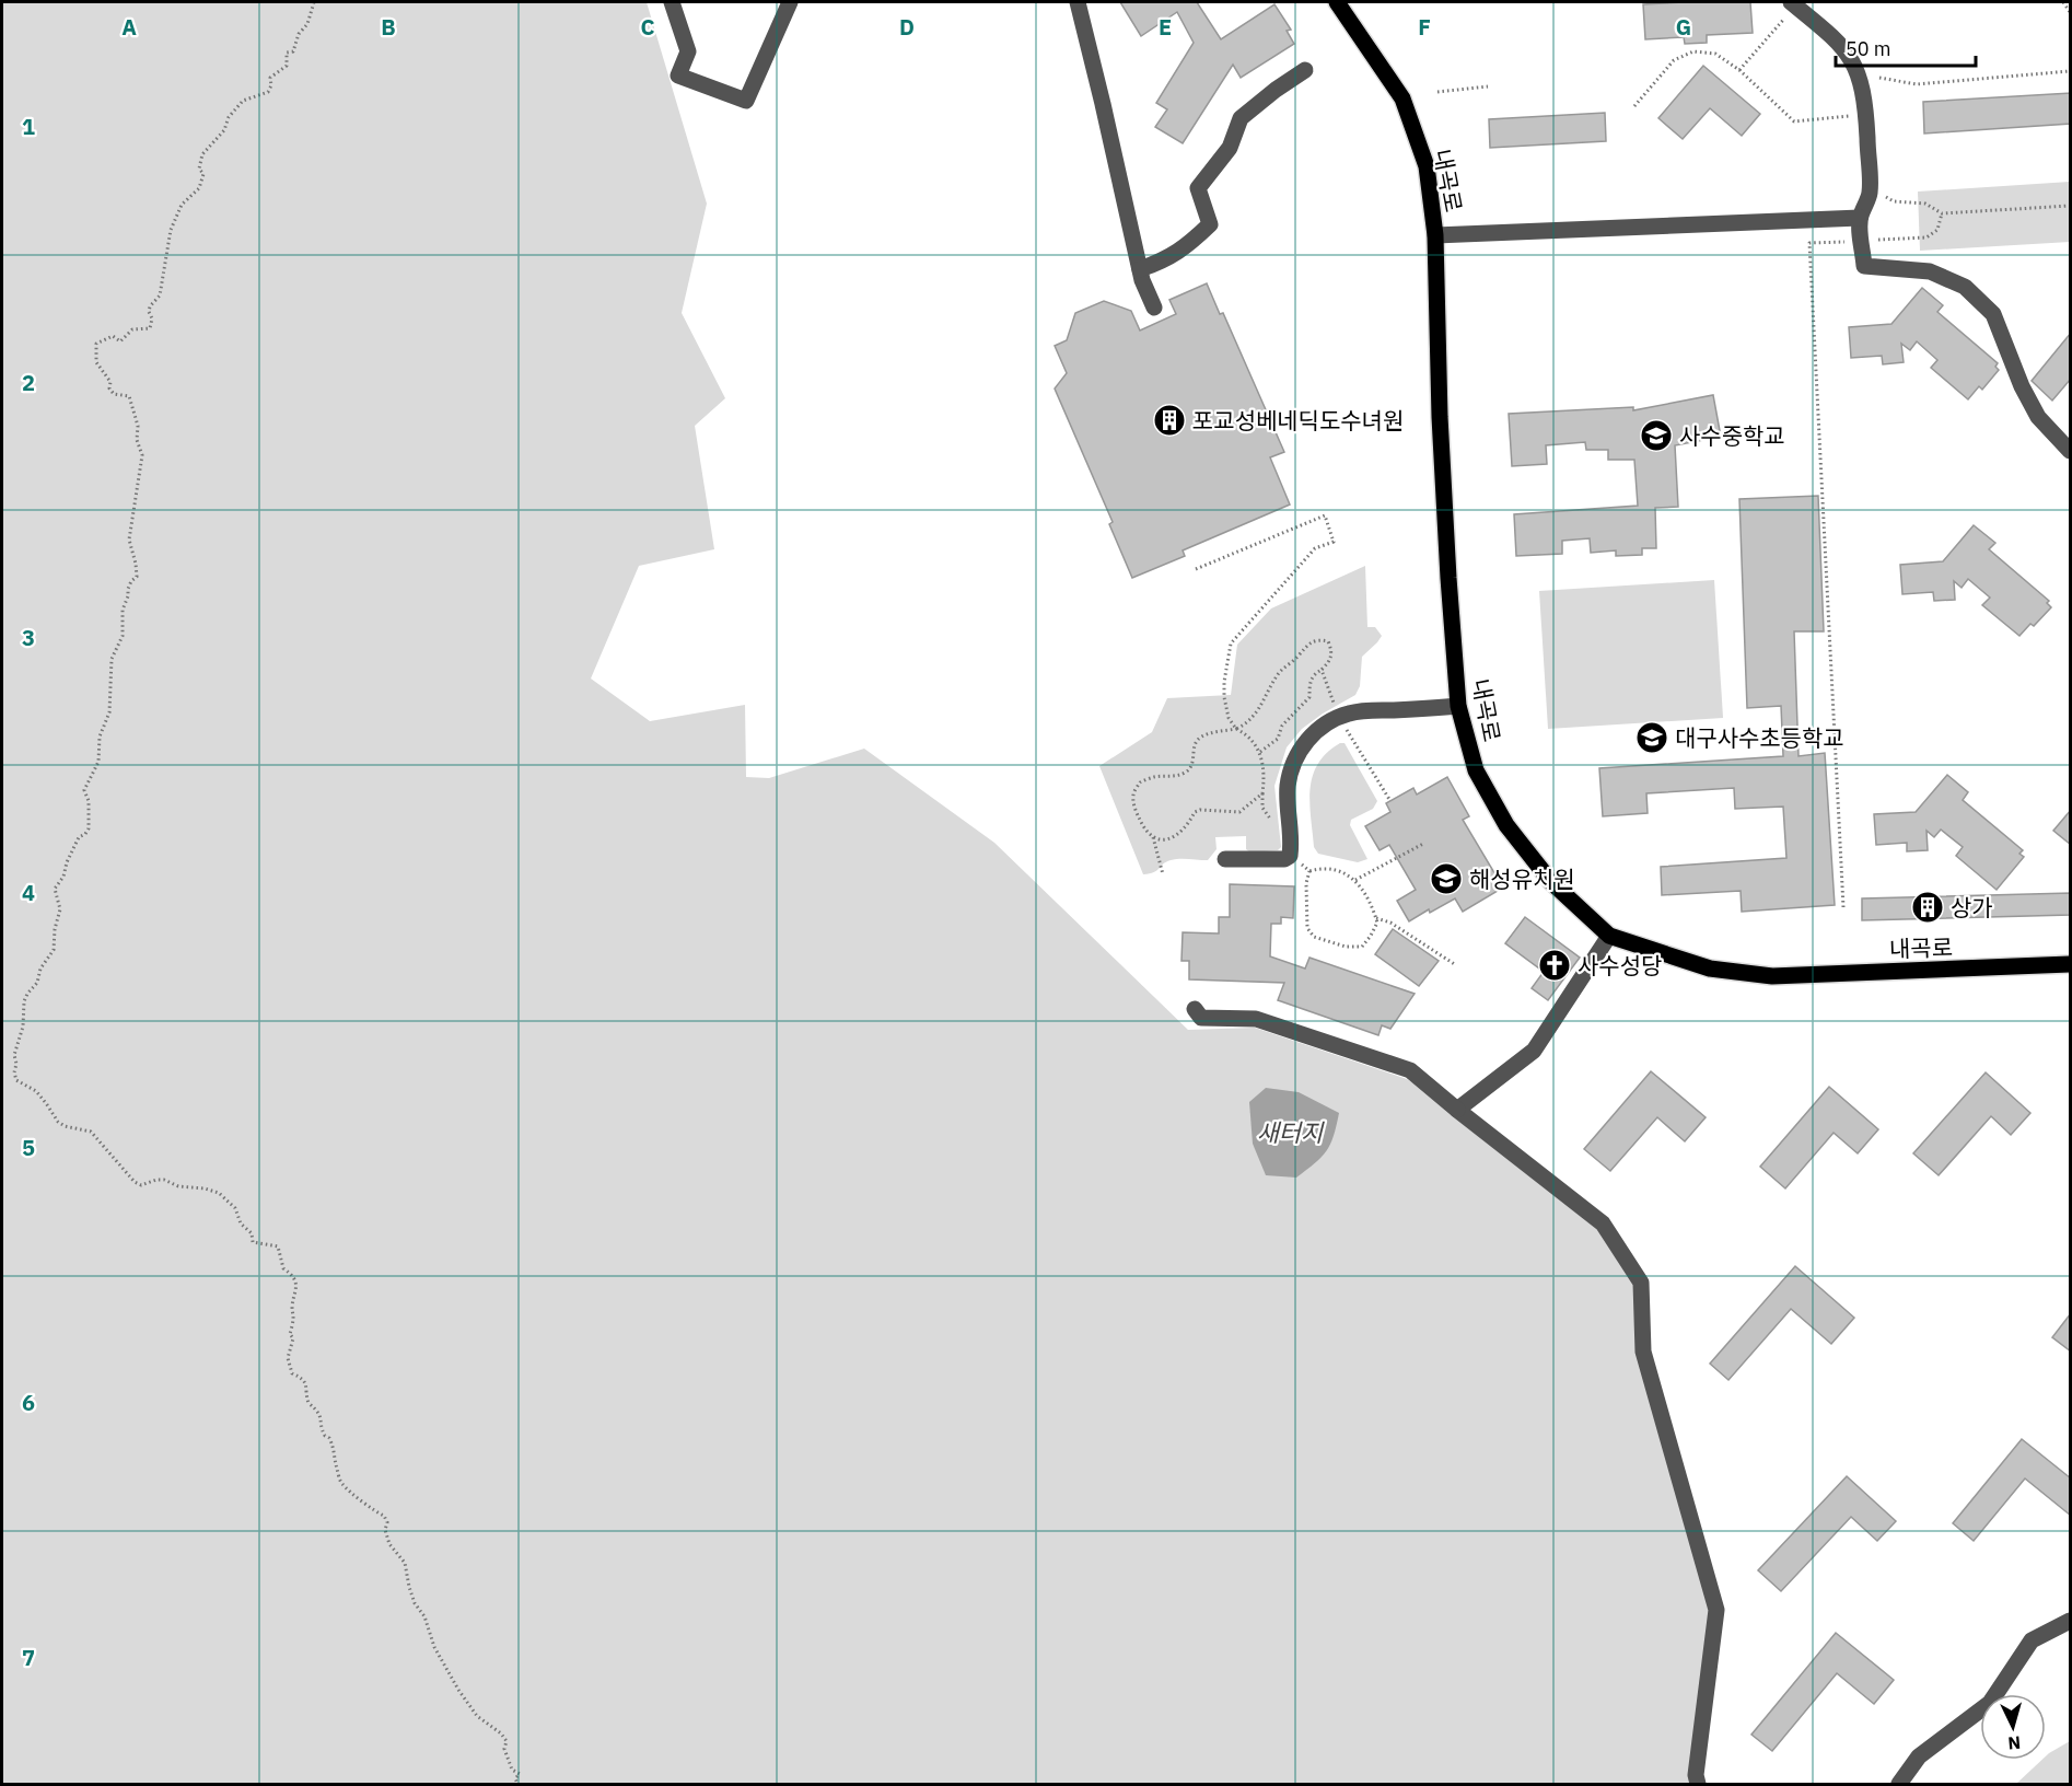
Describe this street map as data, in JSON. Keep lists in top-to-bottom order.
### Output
{
  "streets": {
    "main road": ["내곡로"]
  },
  "water": ["새터지"],
  "places": {
    "building": ["포교성베네딕도수녀원", "상가"],
    "school or university": ["사수중학교", "대구사수초등학교", "해성유치원"],
    "church": ["사수성당"]
  },
  "scale_bar": "50 m",
  "north": "bottom",
  "grid": {
    "columns": [
      "A",
      "B",
      "C",
      "D",
      "E",
      "F",
      "G"
    ],
    "rows": [
      "1",
      "2",
      "3",
      "4",
      "5",
      "6",
      "7"
    ]
  }
}
